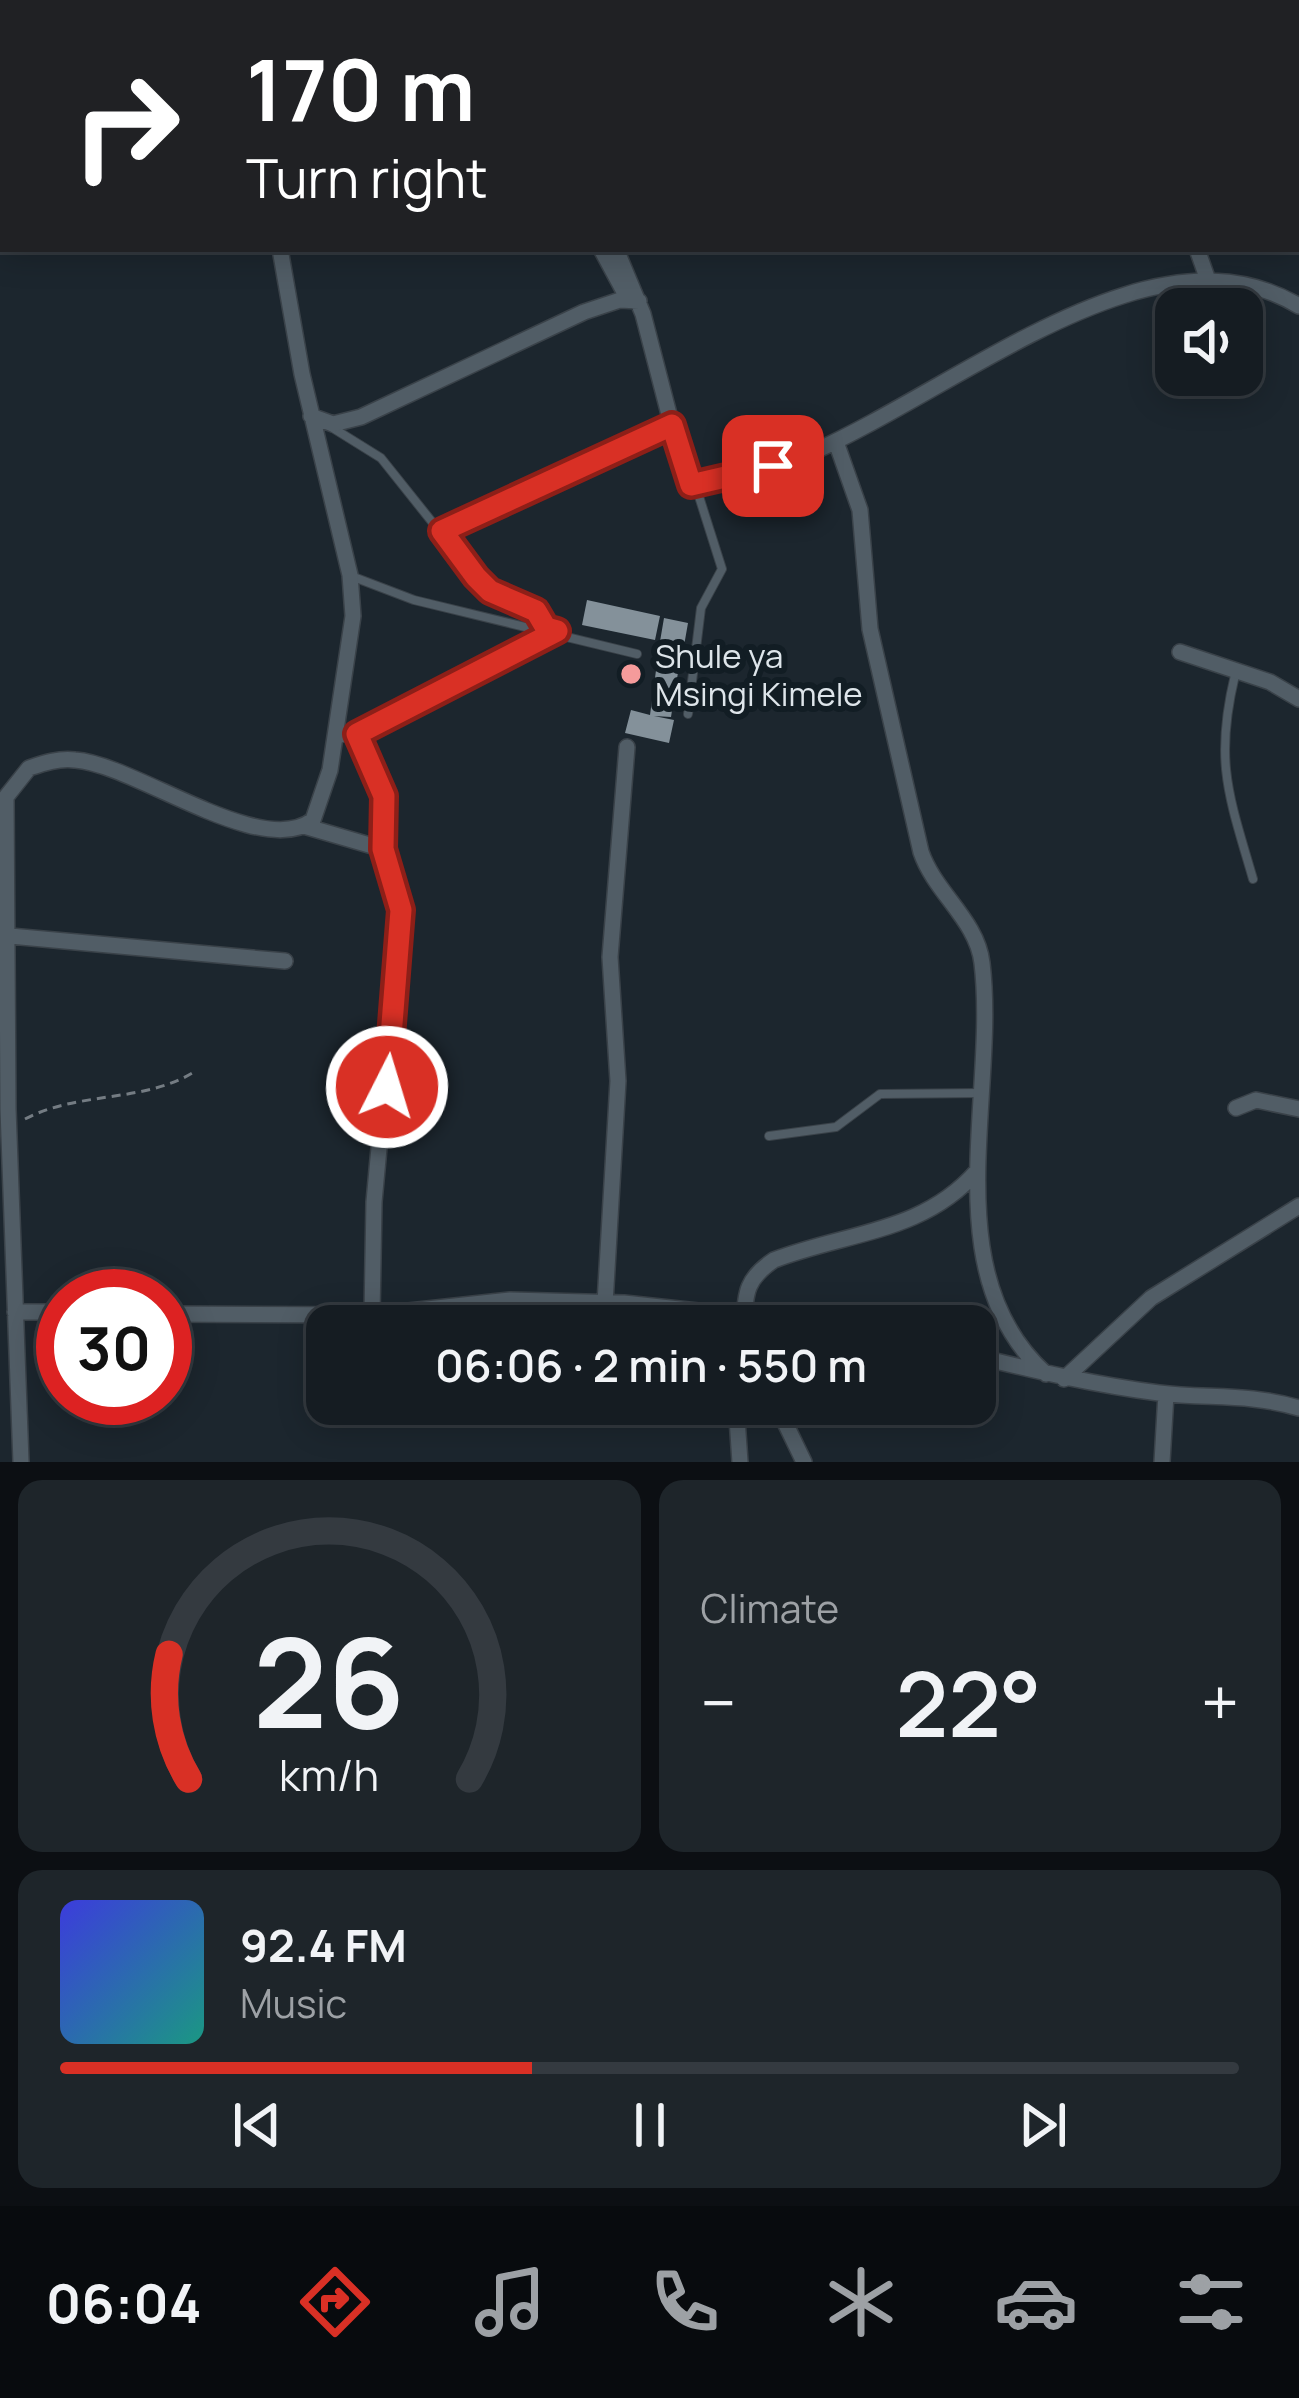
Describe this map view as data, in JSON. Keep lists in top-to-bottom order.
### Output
{
  "places": ["Shule ya Msingi Kimele"],
  "page": {
    "turn": ["170 m", "Turn right"],
    "limit": "30",
    "trip": "06:06 · 2 min · 550 m",
    "tile": "Climate",
    "heat": ["−", "22°", "+"],
    "song": ["92.4 FM", "Music"],
    "tabs": "06:04",
    "gauge": ["26", "km/h"]
  }
}
